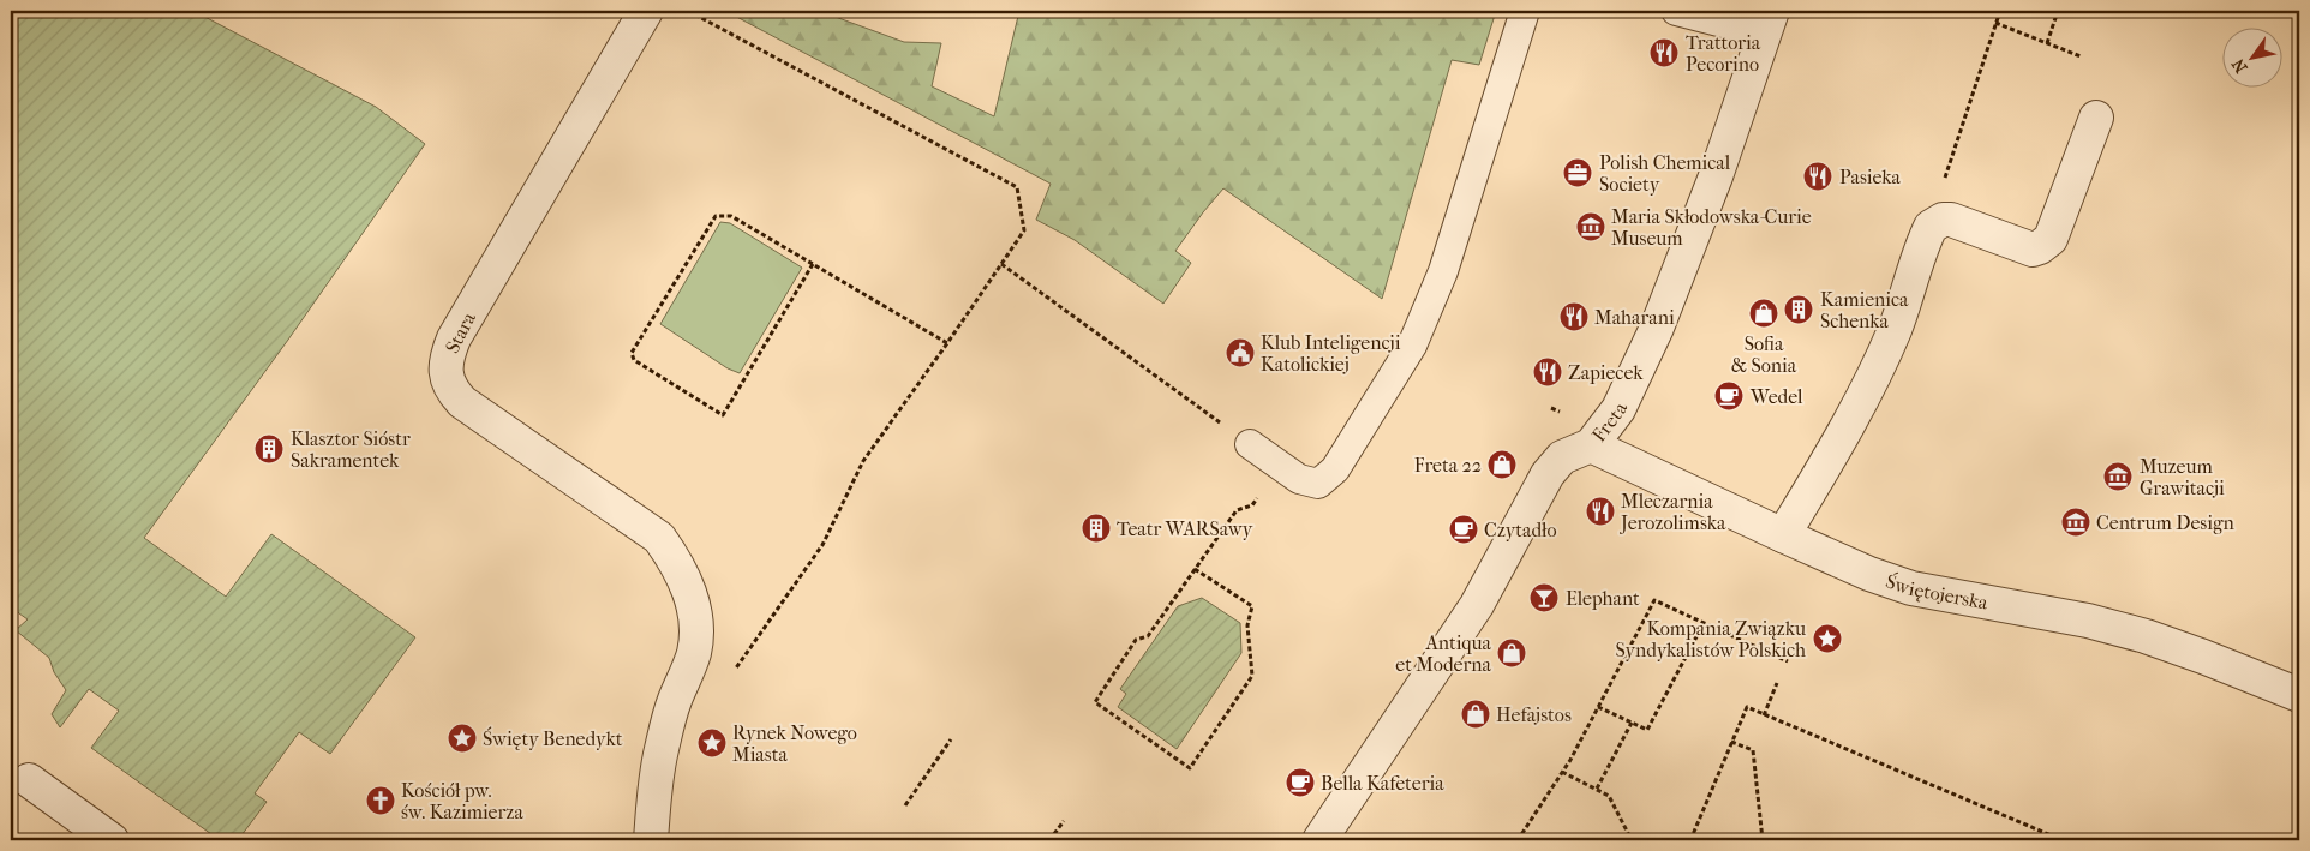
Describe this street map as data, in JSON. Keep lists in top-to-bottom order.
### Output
{
  "streets": {
    "street": ["Stara", "Freta", "Świętojerska"]
  },
  "crossings": [
    ["Freta", "Świętojerska"]
  ],
  "places": {
    "restaurant": [
      "Trattoria Pecorino",
      "Pasieka",
      "Maharani",
      "Zapiecek",
      "Mleczarnia Jerozolimska"
    ],
    "office": ["Polish Chemical Society"],
    "museum": ["Maria Skłodowska-Curie Museum", "Muzeum Grawitacji", "Centrum Design"],
    "building": ["Kamienica Schenka", "Klasztor Sióstr Sakramentek", "Teatr WARSawy"],
    "shop": [
      "Sofia & Sonia",
      "Freta 22",
      "Antiqua et Moderna",
      "Hefajstos"
    ],
    "public building": ["Klub Inteligencji Katolickiej"],
    "cafe": ["Wedel", "Czytadło", "Bella Kafeteria"],
    "bar": ["Elephant"],
    "place": ["Kompania Związku Syndykalistów Polskich", "Święty Benedykt", "Rynek Nowego Miasta"],
    "church": ["Kościół pw. św. Kazimierza"]
  },
  "north": "bottom left"
}
